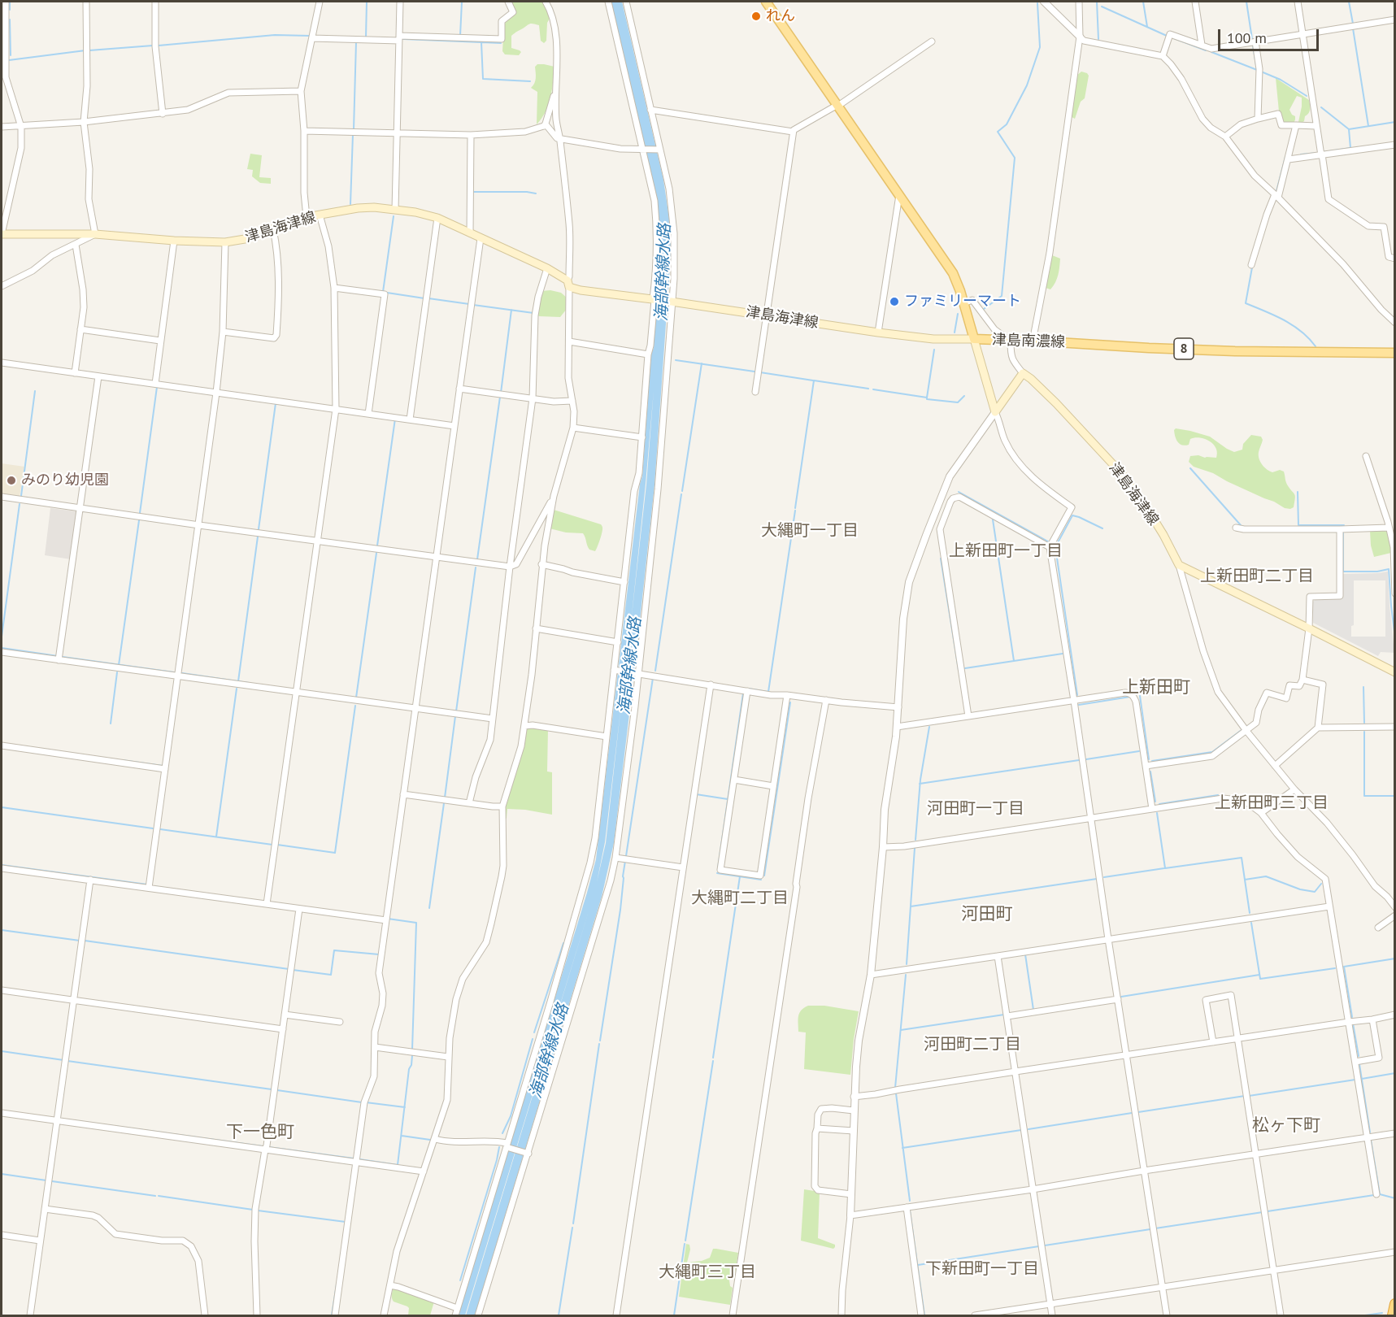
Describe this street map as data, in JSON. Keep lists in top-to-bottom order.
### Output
{
  "streets": {
    "main road": ["津島海津線", "津島南濃線", "8"]
  },
  "crossings": [
    ["津島海津線", "津島南濃線"]
  ],
  "districts": [
    "大縄町一丁目",
    "上新田町一丁目",
    "上新田町二丁目",
    "上新田町",
    "上新田町三丁目",
    "河田町一丁目",
    "大縄町二丁目",
    "河田町",
    "河田町二丁目",
    "松ヶ下町",
    "下一色町",
    "下新田町一丁目",
    "大縄町三丁目"
  ],
  "water": ["海部幹線水路"],
  "places": ["れん", "ファミリーマート", "みのり幼児園"],
  "scale_bar": "100 m"
}
